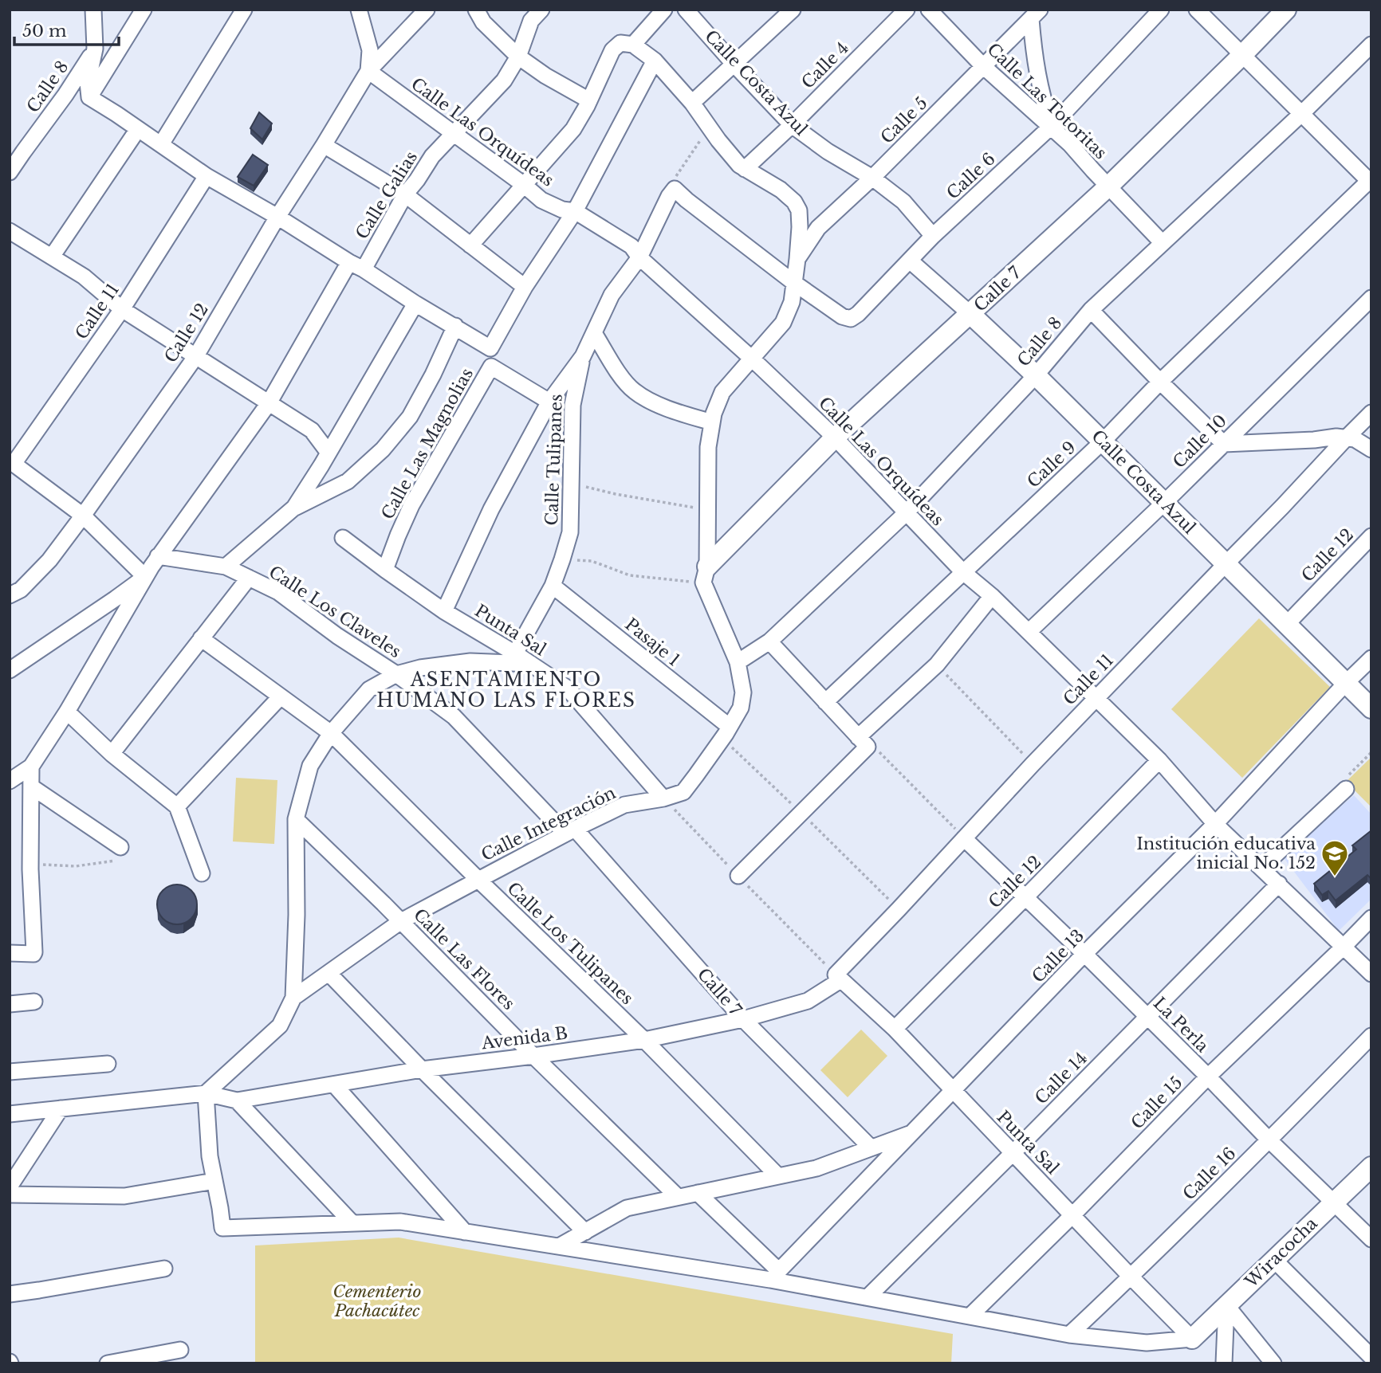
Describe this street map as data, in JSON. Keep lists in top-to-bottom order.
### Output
{
  "streets": {
    "street": [
      "Calle 4",
      "Calle Costa Azul",
      "Calle 8",
      "Calle Las Totoritas",
      "Calle 5",
      "Calle Las Orquídeas",
      "Calle 6",
      "Calle Galias",
      "Calle 7",
      "Calle 11",
      "Calle 12",
      "Calle 10",
      "Calle Las Magnolias",
      "Calle Tulipanes",
      "Calle 9",
      "Calle Los Claveles",
      "Punta Sal",
      "Pasaje 1",
      "Calle Integración",
      "Calle Los Tulipanes",
      "Calle 13",
      "Calle Las Flores",
      "La Perla",
      "Avenida B",
      "Calle 14",
      "Calle 15",
      "Calle 16",
      "Wiracocha"
    ]
  },
  "crossings": [
    ["Calle 4", "Calle Costa Azul"],
    ["Calle 4", "Calle Integración"],
    ["Calle Costa Azul", "Calle 8"],
    ["Calle Costa Azul", "Calle 5"],
    ["Calle Costa Azul", "Calle 6"],
    ["Calle Costa Azul", "Calle 7"],
    ["Calle Costa Azul", "Calle 11"],
    ["Calle Costa Azul", "Calle 12"],
    ["Calle Costa Azul", "Calle 10"],
    ["Calle Costa Azul", "Calle 9"],
    ["Calle Costa Azul", "Calle 13"],
    ["Calle 8", "Calle Las Totoritas"],
    ["Calle 8", "Calle Las Orquídeas"],
    ["Calle 8", "Calle Integración"],
    ["Calle Las Totoritas", "Calle 5"],
    ["Calle Las Totoritas", "Calle 6"],
    ["Calle Las Totoritas", "Calle 7"],
    ["Calle 5", "Calle Integración"],
    ["Calle Las Orquídeas", "Calle Galias"],
    ["Calle Las Orquídeas", "Calle 7"],
    ["Calle Las Orquídeas", "Calle 11"],
    ["Calle Las Orquídeas", "Calle 12"],
    ["Calle Las Orquídeas", "Calle 10"],
    ["Calle Las Orquídeas", "Calle Tulipanes"],
    ["Calle Las Orquídeas", "Calle 9"],
    ["Calle Las Orquídeas", "Calle Integración"],
    ["Calle Las Orquídeas", "Calle 13"],
    ["Calle Las Orquídeas", "Calle 14"],
    ["Calle Las Orquídeas", "Calle 15"],
    ["Calle 6", "Calle Integración"],
    ["Calle Galias", "Calle Los Claveles"],
    ["Calle 7", "Calle Los Claveles"],
    ["Calle 7", "Calle Integración"],
    ["Calle 7", "Avenida B"],
    ["Calle 11", "Calle 12"],
    ["Calle 11", "Punta Sal"],
    ["Calle 11", "La Perla"],
    ["Calle 11", "Avenida B"],
    ["Calle 12", "Punta Sal"],
    ["Calle 12", "La Perla"],
    ["Calle Las Magnolias", "Calle Tulipanes"],
    ["Calle Las Magnolias", "Punta Sal"],
    ["Calle Tulipanes", "Punta Sal"],
    ["Calle Tulipanes", "Pasaje 1"],
    ["Calle Los Claveles", "Calle Integración"],
    ["Punta Sal", "Calle Integración"],
    ["Punta Sal", "Calle 13"],
    ["Punta Sal", "Avenida B"],
    ["Punta Sal", "Calle 14"],
    ["Punta Sal", "Calle 15"],
    ["Punta Sal", "Calle 16"],
    ["Punta Sal", "Wiracocha"],
    ["Pasaje 1", "Calle Integración"],
    ["Calle Integración", "Calle Los Tulipanes"],
    ["Calle Integración", "Calle Las Flores"],
    ["Calle Integración", "Avenida B"],
    ["Calle Los Tulipanes", "Avenida B"],
    ["Calle 13", "La Perla"],
    ["Calle Las Flores", "Avenida B"],
    ["La Perla", "Calle 14"],
    ["La Perla", "Calle 15"],
    ["La Perla", "Calle 16"],
    ["La Perla", "Wiracocha"]
  ],
  "districts": ["ASENTAMIENTO HUMANO LAS FLORES"],
  "parks": ["Cementerio Pachacútec"],
  "places": {
    "school or university": ["Institución educativa inicial No. 152"]
  },
  "scale_bar": "50 m"
}
